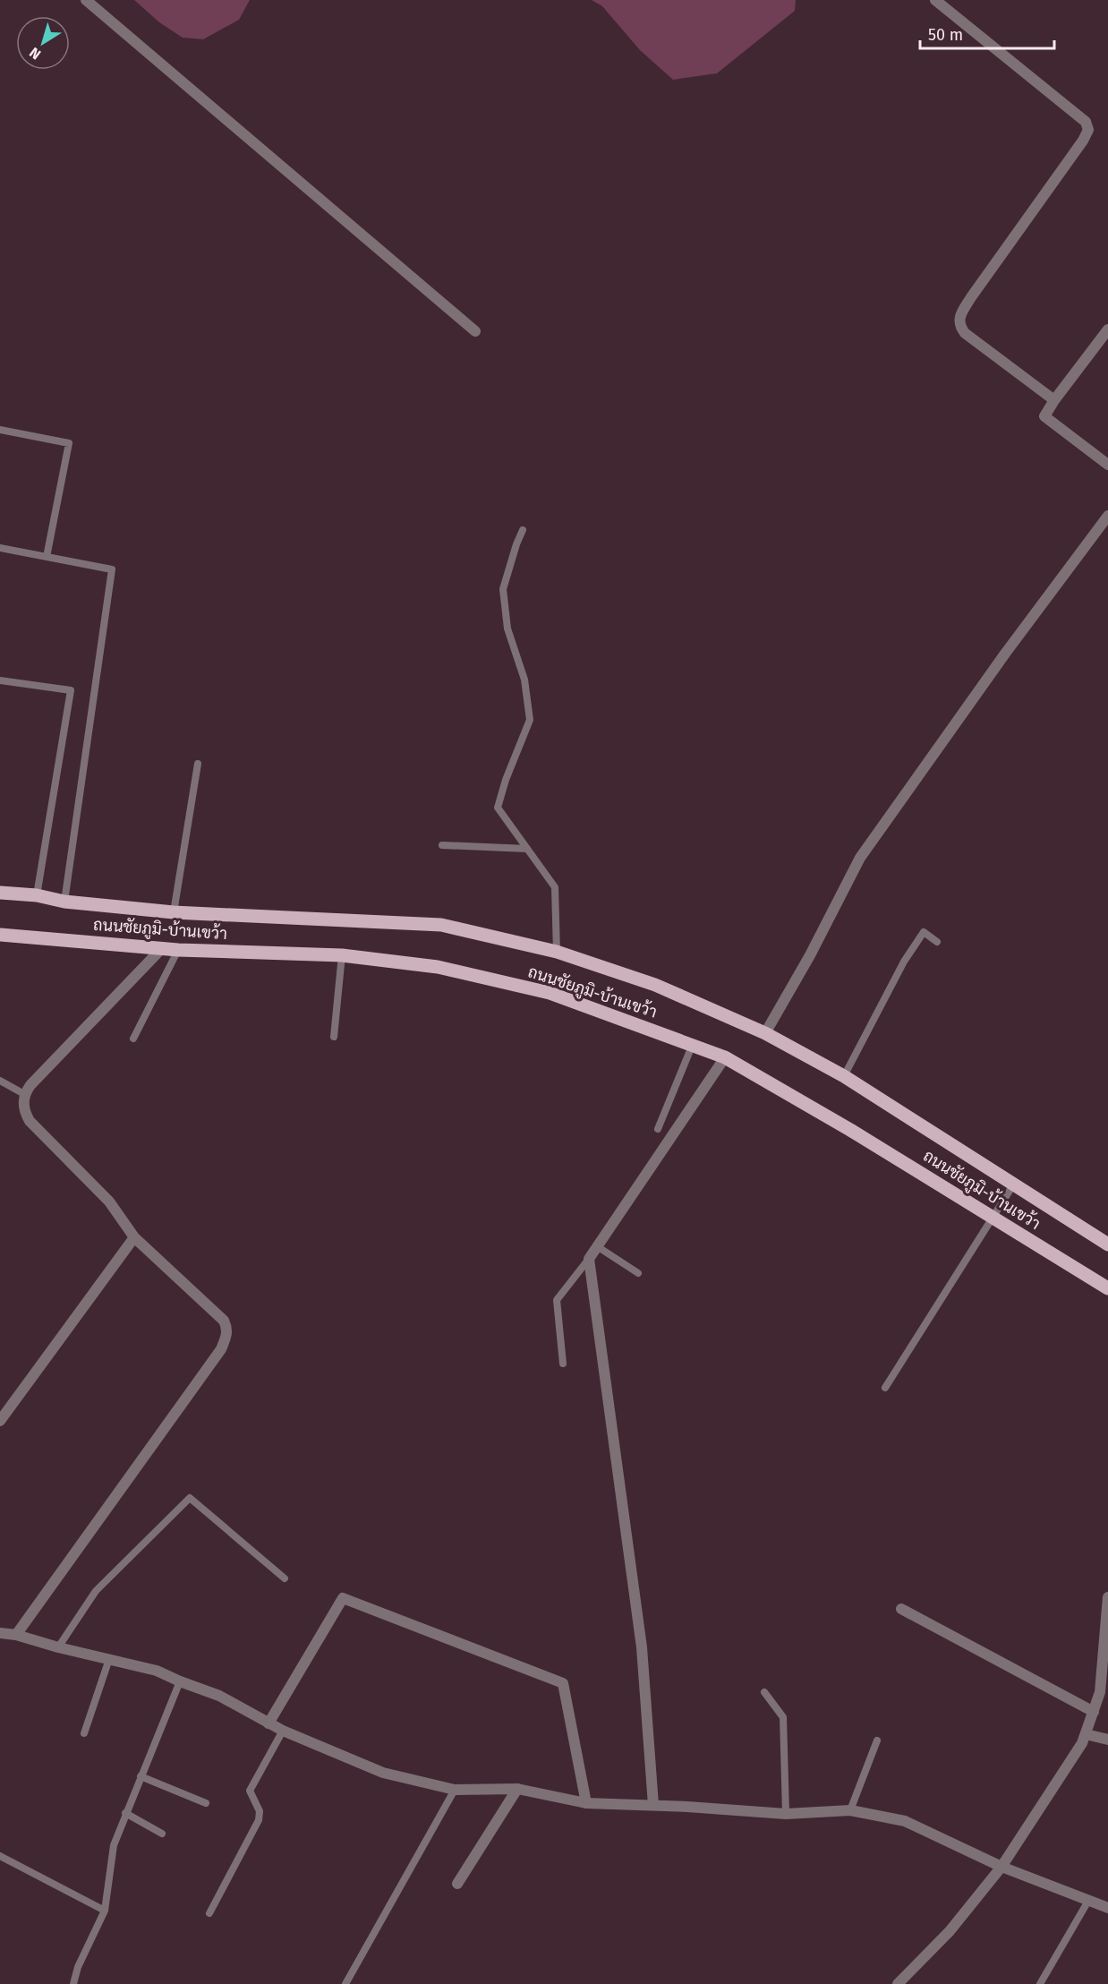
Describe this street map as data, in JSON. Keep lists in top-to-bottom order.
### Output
{
  "streets": {
    "main road": ["ถนนชัยภูมิ-บ้านเขว้า"]
  },
  "scale_bar": "50 m",
  "north": "bottom left"
}
